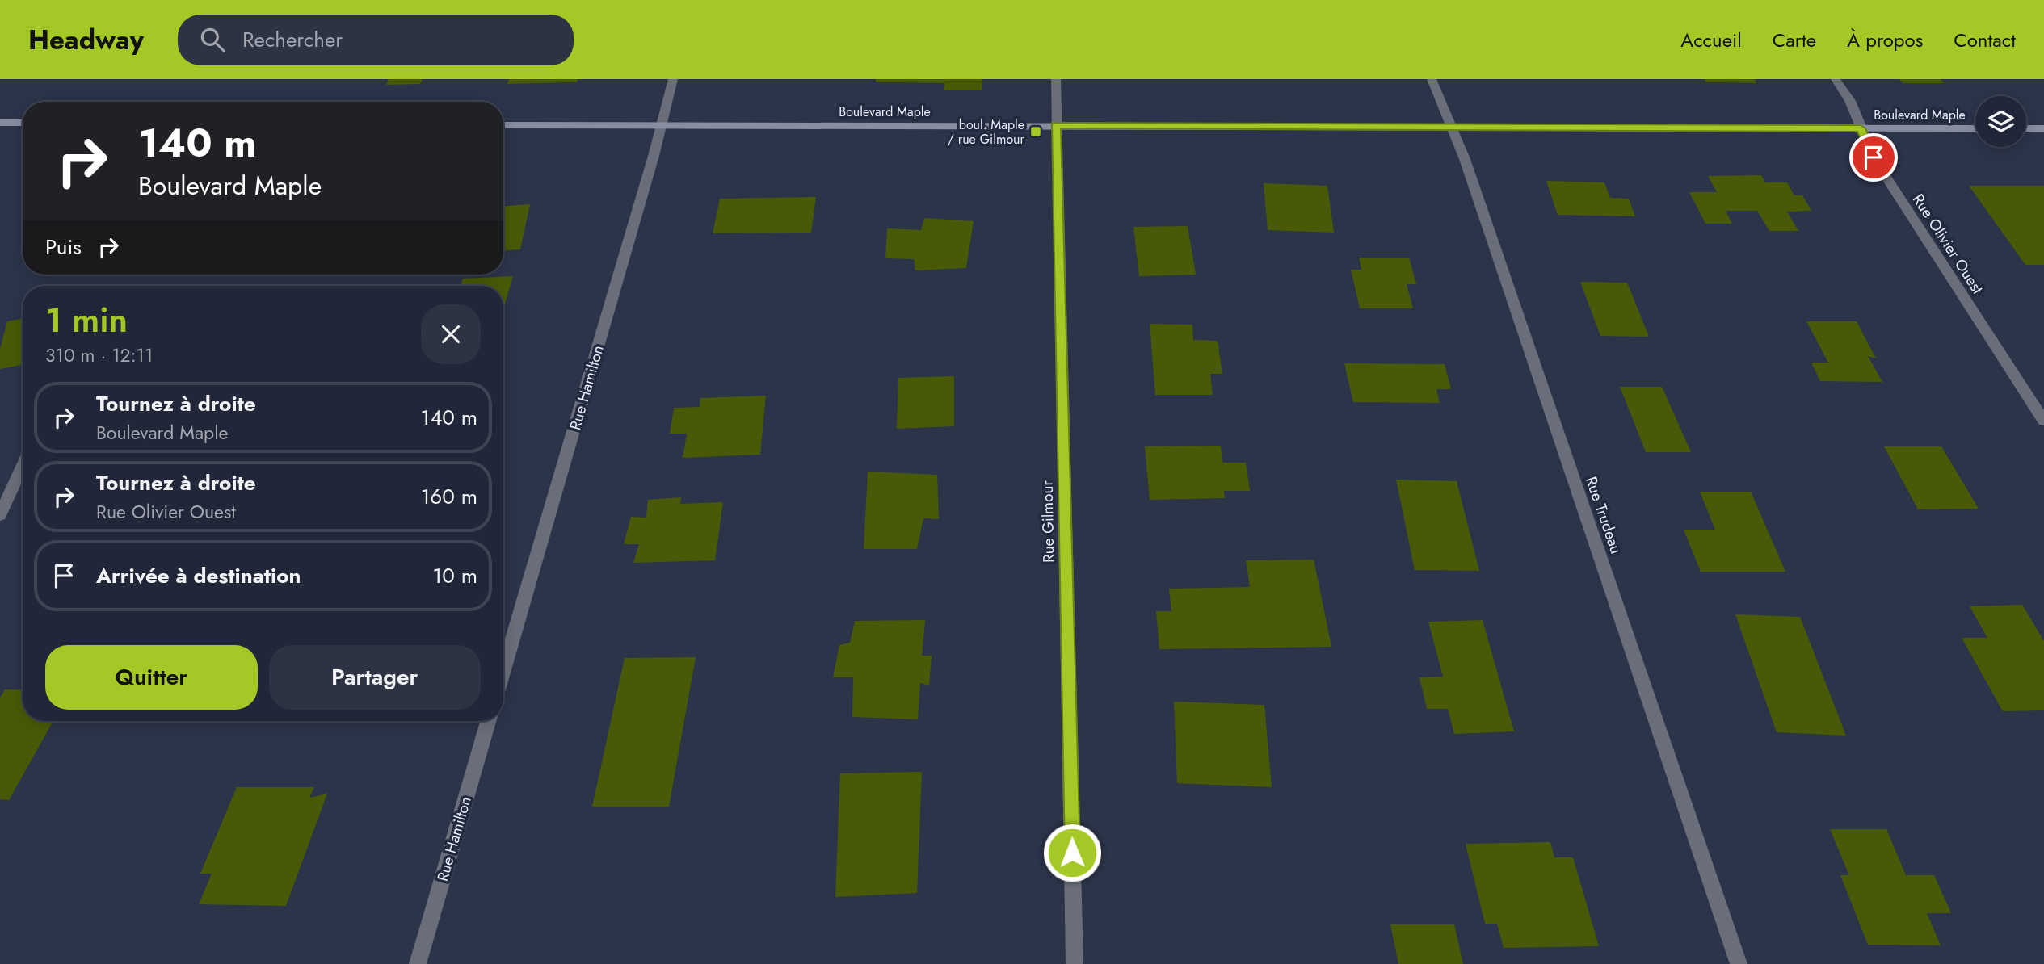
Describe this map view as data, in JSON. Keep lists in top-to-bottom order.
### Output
{
  "streets": {
    "street": [
      "Boulevard Maple",
      "Rue Olivier Ouest",
      "Rue Hamilton",
      "Rue Trudeau",
      "Rue Gilmour"
    ]
  },
  "crossings": [
    ["Boulevard Maple", "Rue Olivier Ouest"],
    ["Boulevard Maple", "Rue Hamilton"],
    ["Boulevard Maple", "Rue Trudeau"],
    ["Boulevard Maple", "Rue Gilmour"]
  ],
  "places": {
    "transit": ["boul. Maple / rue Gilmour"]
  },
  "page": {
    "header": "Headway",
    "search": "Rechercher",
    "nav": [
      "Accueil",
      "Carte",
      "À propos",
      "Contact"
    ],
    "turn": ["140 m", "Boulevard Maple"],
    "then": "Puis",
    "heading": ["1 min", "310 m · 12:11"],
    "list": [
      {
        "name": "Tournez à droite",
        "note": "Boulevard Maple",
        "value": "140 m"
      },
      {
        "name": "Tournez à droite",
        "note": "Rue Olivier Ouest",
        "value": "160 m"
      },
      {
        "name": "Arrivée à destination",
        "value": "10 m"
      }
    ],
    "buttons": ["Quitter", "Partager"]
  }
}
